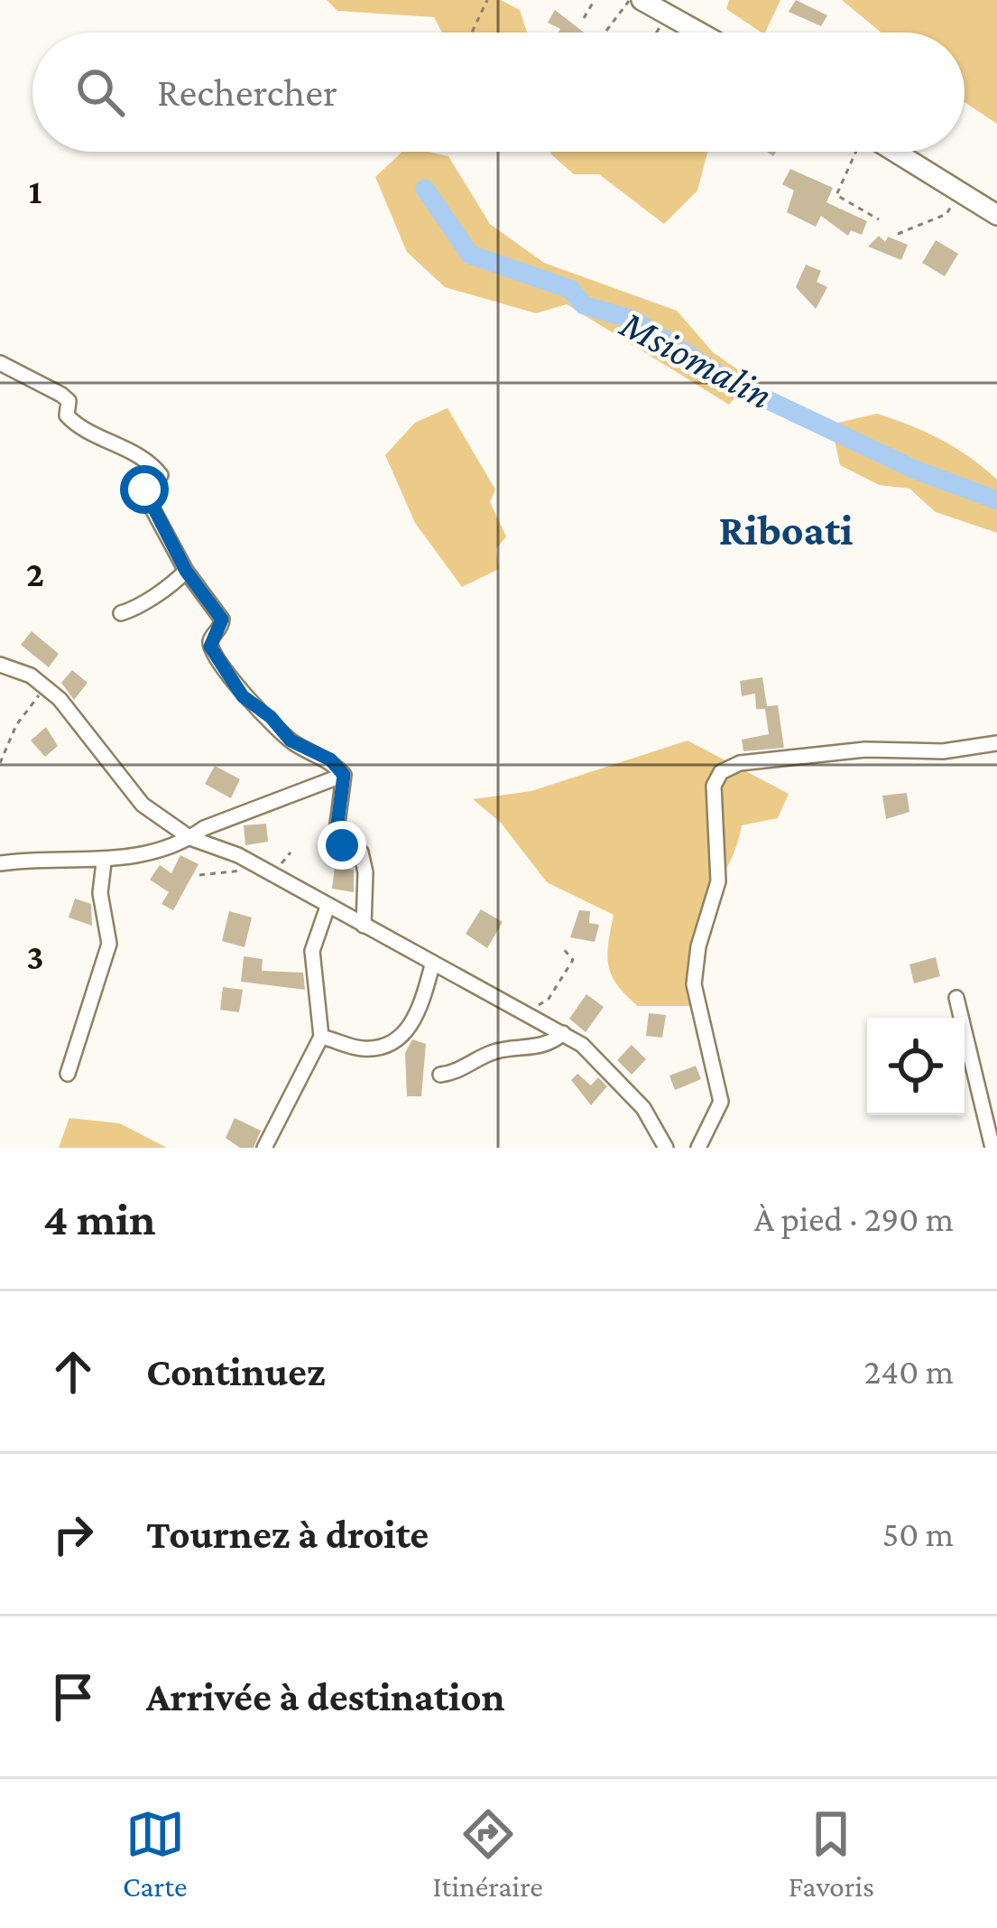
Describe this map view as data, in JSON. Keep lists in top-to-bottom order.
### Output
{
  "districts": ["Riboati"],
  "water": ["Msiomalin"],
  "page": {
    "search": "Rechercher",
    "heading": ["4 min", "À pied · 290 m"],
    "list": [
      ["Continuez", "240 m"],
      ["Tournez à droite", "50 m"],
      "Arrivée à destination"
    ],
    "nav": ["Carte", "Itinéraire", "Favoris"]
  },
  "grid": {
    "rows": ["1", "2", "3"]
  }
}
